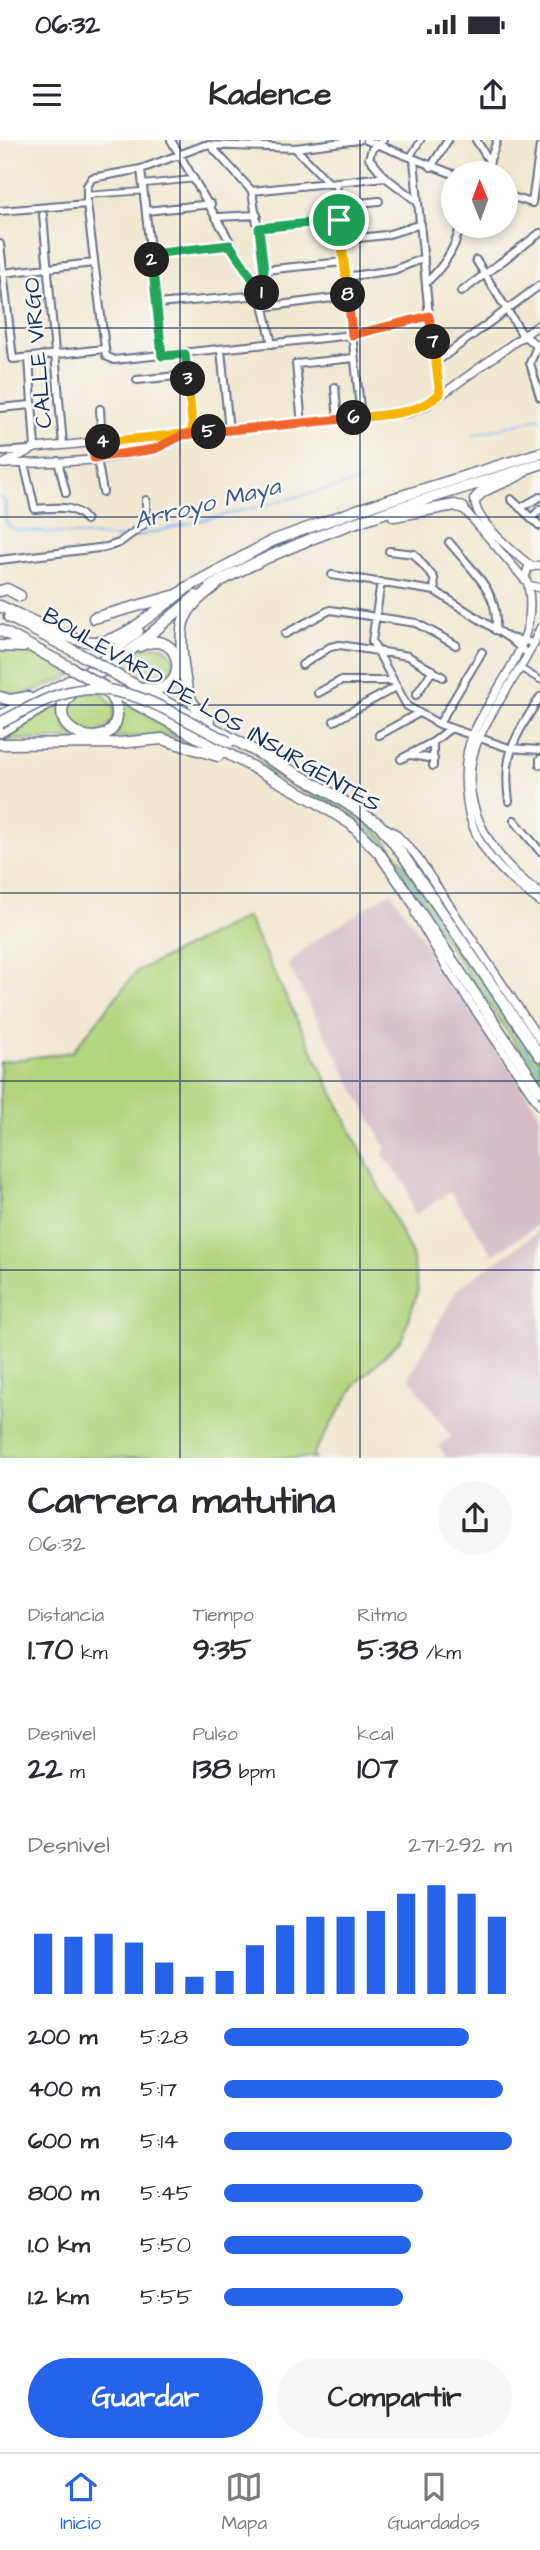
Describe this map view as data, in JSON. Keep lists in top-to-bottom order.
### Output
{
  "streets": {
    "main road": ["BOULEVARD DE LOS INSURGENTES"],
    "street": ["CALLE VIRGO"]
  },
  "water": ["Arroyo Maya"],
  "north": "top",
  "page": {
    "status": "06:32",
    "header": "Kadence",
    "pins": [
      "2",
      "1",
      "8",
      "7",
      "3",
      "6",
      "5",
      "4"
    ],
    "heading": ["Carrera matutina", "06:32"],
    "stats": [
      ["Distancia", "1.70 km"],
      ["Tiempo", "9:35"],
      ["Ritmo", "5:38 /km"],
      ["Desnivel", "22 m"],
      ["Pulso", "138 bpm"],
      ["kcal", "107"]
    ],
    "chart": ["Desnivel", "271–292 m"],
    "list": [
      {
        "name": "200 m",
        "note": "5:28"
      },
      {
        "name": "400 m",
        "note": "5:17"
      },
      {
        "name": "600 m",
        "note": "5:14"
      },
      {
        "name": "800 m",
        "note": "5:45"
      },
      {
        "name": "1.0 km",
        "note": "5:50"
      },
      {
        "name": "1.2 km",
        "note": "5:55"
      }
    ],
    "buttons": ["Guardar", "Compartir"],
    "tabs": ["Inicio", "Mapa", "Guardados"]
  }
}
